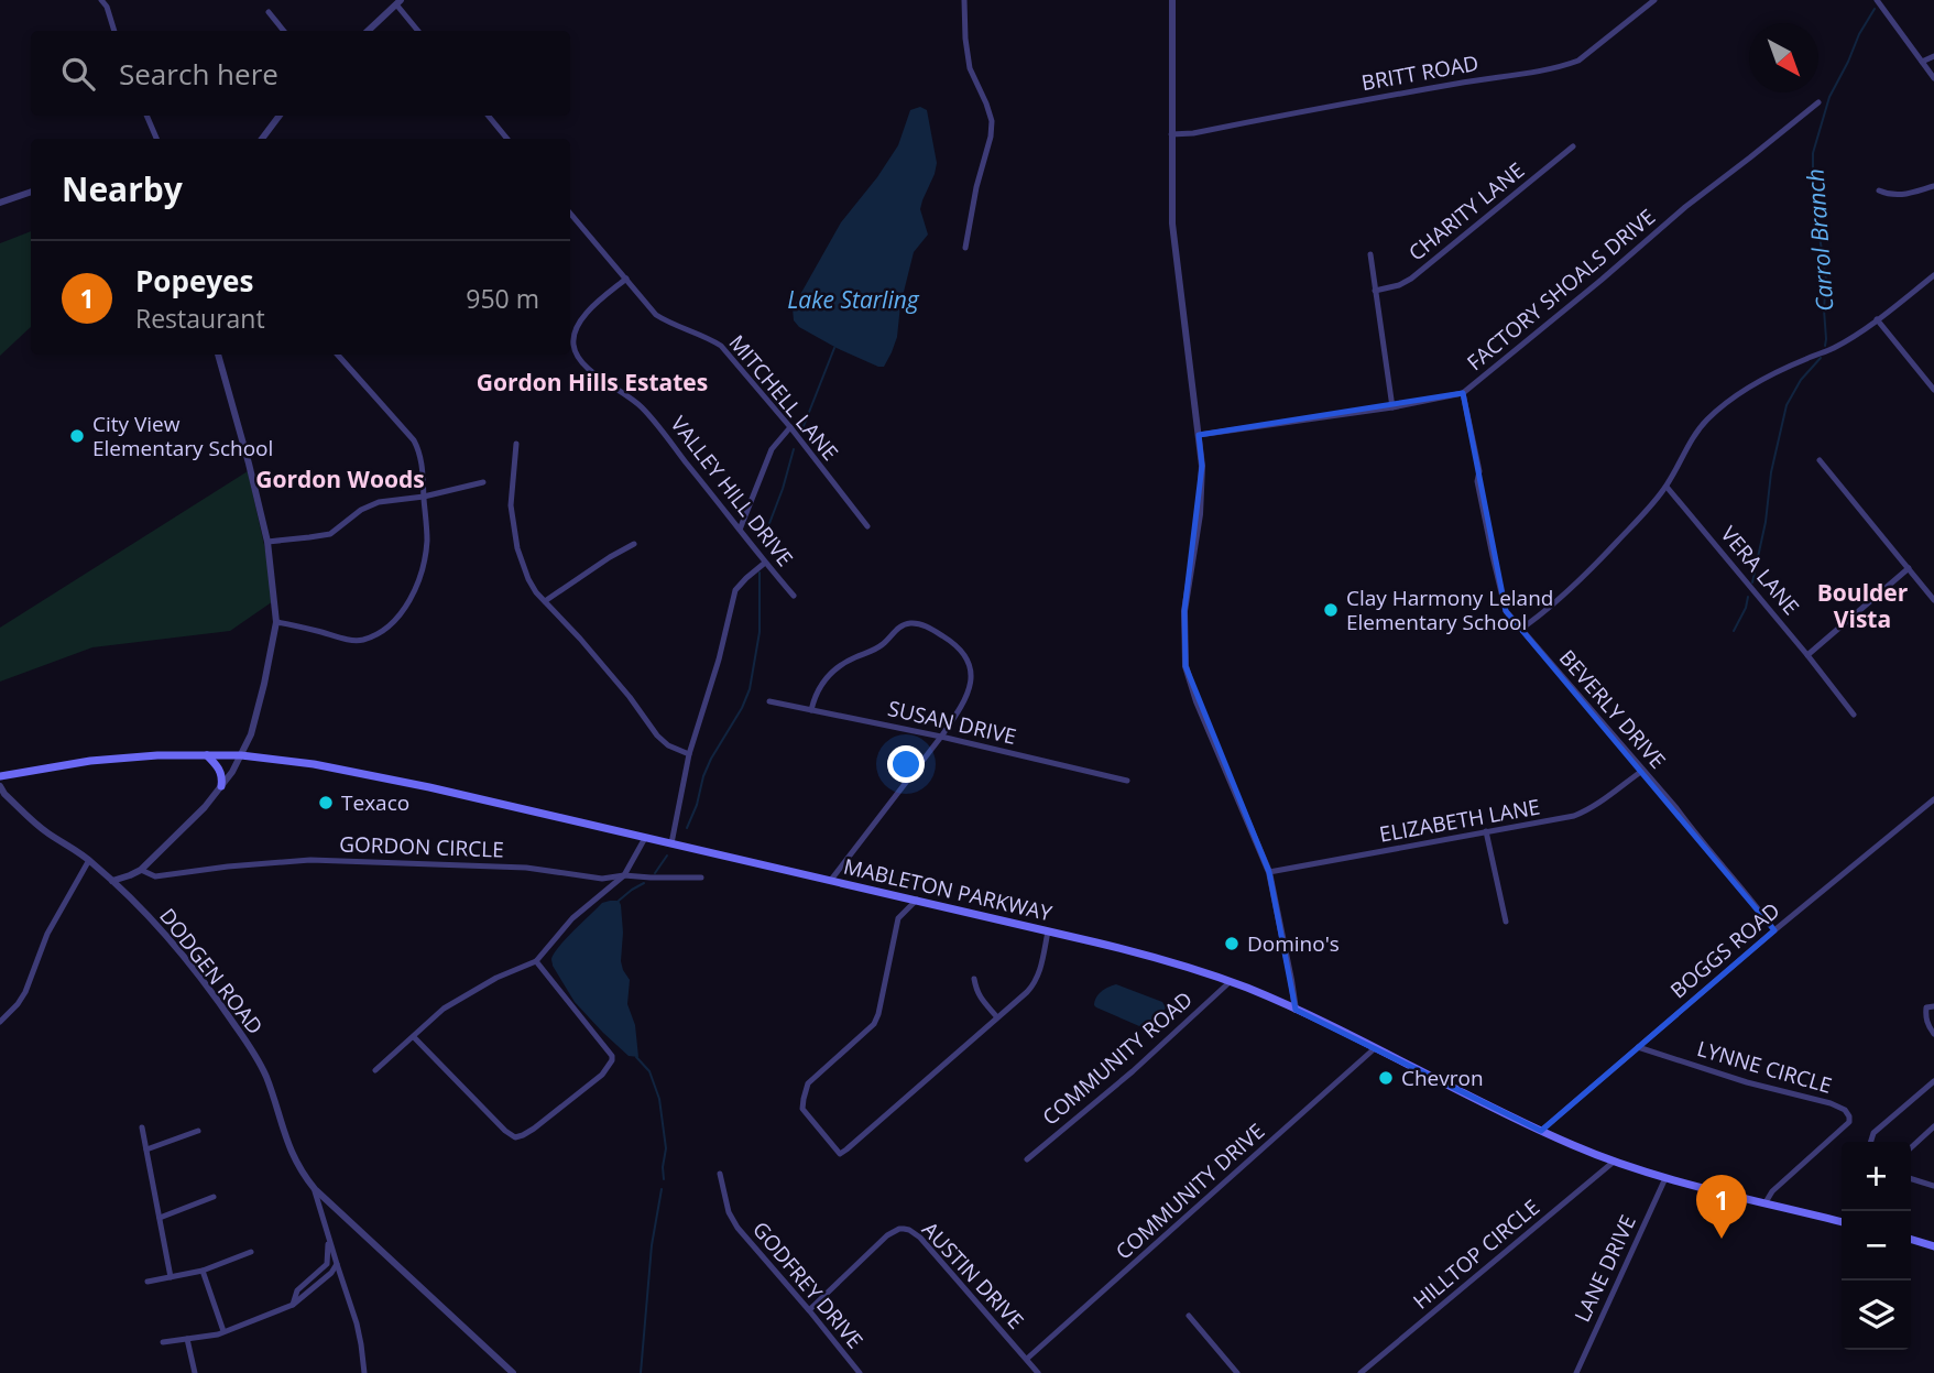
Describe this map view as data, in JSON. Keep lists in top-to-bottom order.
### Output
{
  "streets": {
    "main road": ["MABLETON PARKWAY"],
    "street": [
      "BRITT ROAD",
      "CHARITY LANE",
      "FACTORY SHOALS DRIVE",
      "MITCHELL LANE",
      "VALLEY HILL DRIVE",
      "VERA LANE",
      "BEVERLY DRIVE",
      "SUSAN DRIVE",
      "ELIZABETH LANE",
      "GORDON CIRCLE",
      "BOGGS ROAD",
      "DODGEN ROAD",
      "COMMUNITY ROAD",
      "LYNNE CIRCLE",
      "COMMUNITY DRIVE",
      "HILLTOP CIRCLE",
      "LANE DRIVE",
      "AUSTIN DRIVE",
      "GODFREY DRIVE"
    ]
  },
  "crossings": [
    ["FACTORY SHOALS DRIVE", "BEVERLY DRIVE"],
    ["MITCHELL LANE", "VALLEY HILL DRIVE"],
    ["BEVERLY DRIVE", "ELIZABETH LANE"],
    ["BEVERLY DRIVE", "BOGGS ROAD"],
    ["MABLETON PARKWAY", "BOGGS ROAD"],
    ["MABLETON PARKWAY", "COMMUNITY ROAD"],
    ["MABLETON PARKWAY", "LYNNE CIRCLE"],
    ["MABLETON PARKWAY", "COMMUNITY DRIVE"],
    ["MABLETON PARKWAY", "HILLTOP CIRCLE"],
    ["MABLETON PARKWAY", "LANE DRIVE"],
    ["BOGGS ROAD", "LYNNE CIRCLE"],
    ["COMMUNITY DRIVE", "AUSTIN DRIVE"],
    ["AUSTIN DRIVE", "GODFREY DRIVE"]
  ],
  "districts": ["Gordon Hills Estates", "Gordon Woods", "Boulder Vista"],
  "water": ["Carrol Branch", "Lake Starling"],
  "places": [
    "City View Elementary School",
    "Clay Harmony Leland Elementary School",
    "Texaco",
    "Domino's",
    "Chevron"
  ],
  "north": "bottom right",
  "page": {
    "search": "Search here",
    "heading": "Nearby",
    "list": [
      {
        "mark": "1",
        "name": "Popeyes",
        "note": "Restaurant",
        "value": "950 m"
      }
    ],
    "map_buttons": ["+", "−"],
    "pins": "1"
  }
}
